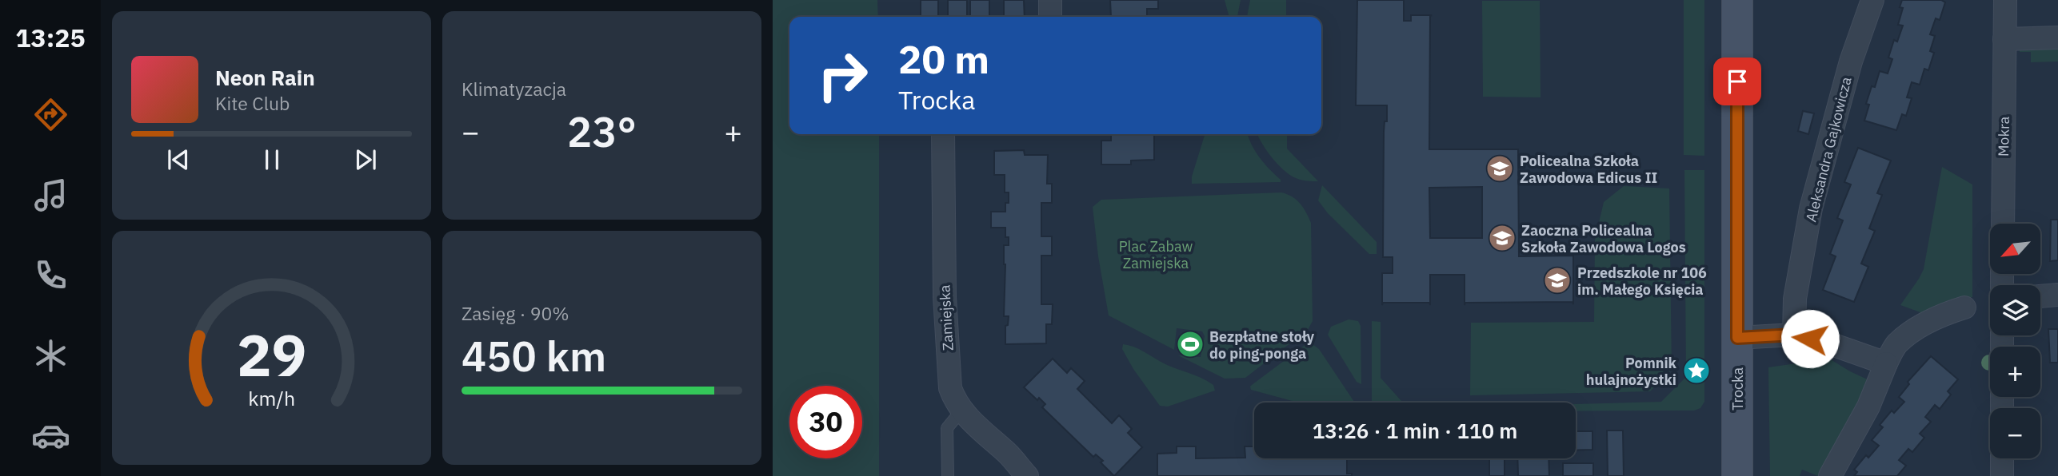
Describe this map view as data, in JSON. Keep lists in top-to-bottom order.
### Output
{
  "streets": {
    "street": [
      "Mokra",
      "Aleksandra Gajkowicza",
      "Zamiejska",
      "Trocka"
    ]
  },
  "parks": ["Plac Zabaw Zamiejska"],
  "places": {
    "school or university": ["Policealna Szkoła Zawodowa Edicus II", "Zaoczna Policealna Szkoła Zawodowa Logos", "Przedszkole nr 106 im. Małego Księcia"],
    "sports": ["Bezpłatne stoły do ping-ponga"],
    "place": ["Pomnik hulajnożystki"]
  },
  "north": "bottom left",
  "page": {
    "tabs": "13:25",
    "tile": [
      "Klimatyzacja",
      ["Zasięg · 90%", "450 km"]
    ],
    "turn": ["20 m", "Trocka"],
    "song": ["Neon Rain", "Kite Club"],
    "heat": ["−", "23°", "+"],
    "map_buttons": ["+", "−"],
    "limit": "30",
    "trip": "13:26 · 1 min · 110 m",
    "gauge": ["29", "km/h"]
  }
}
